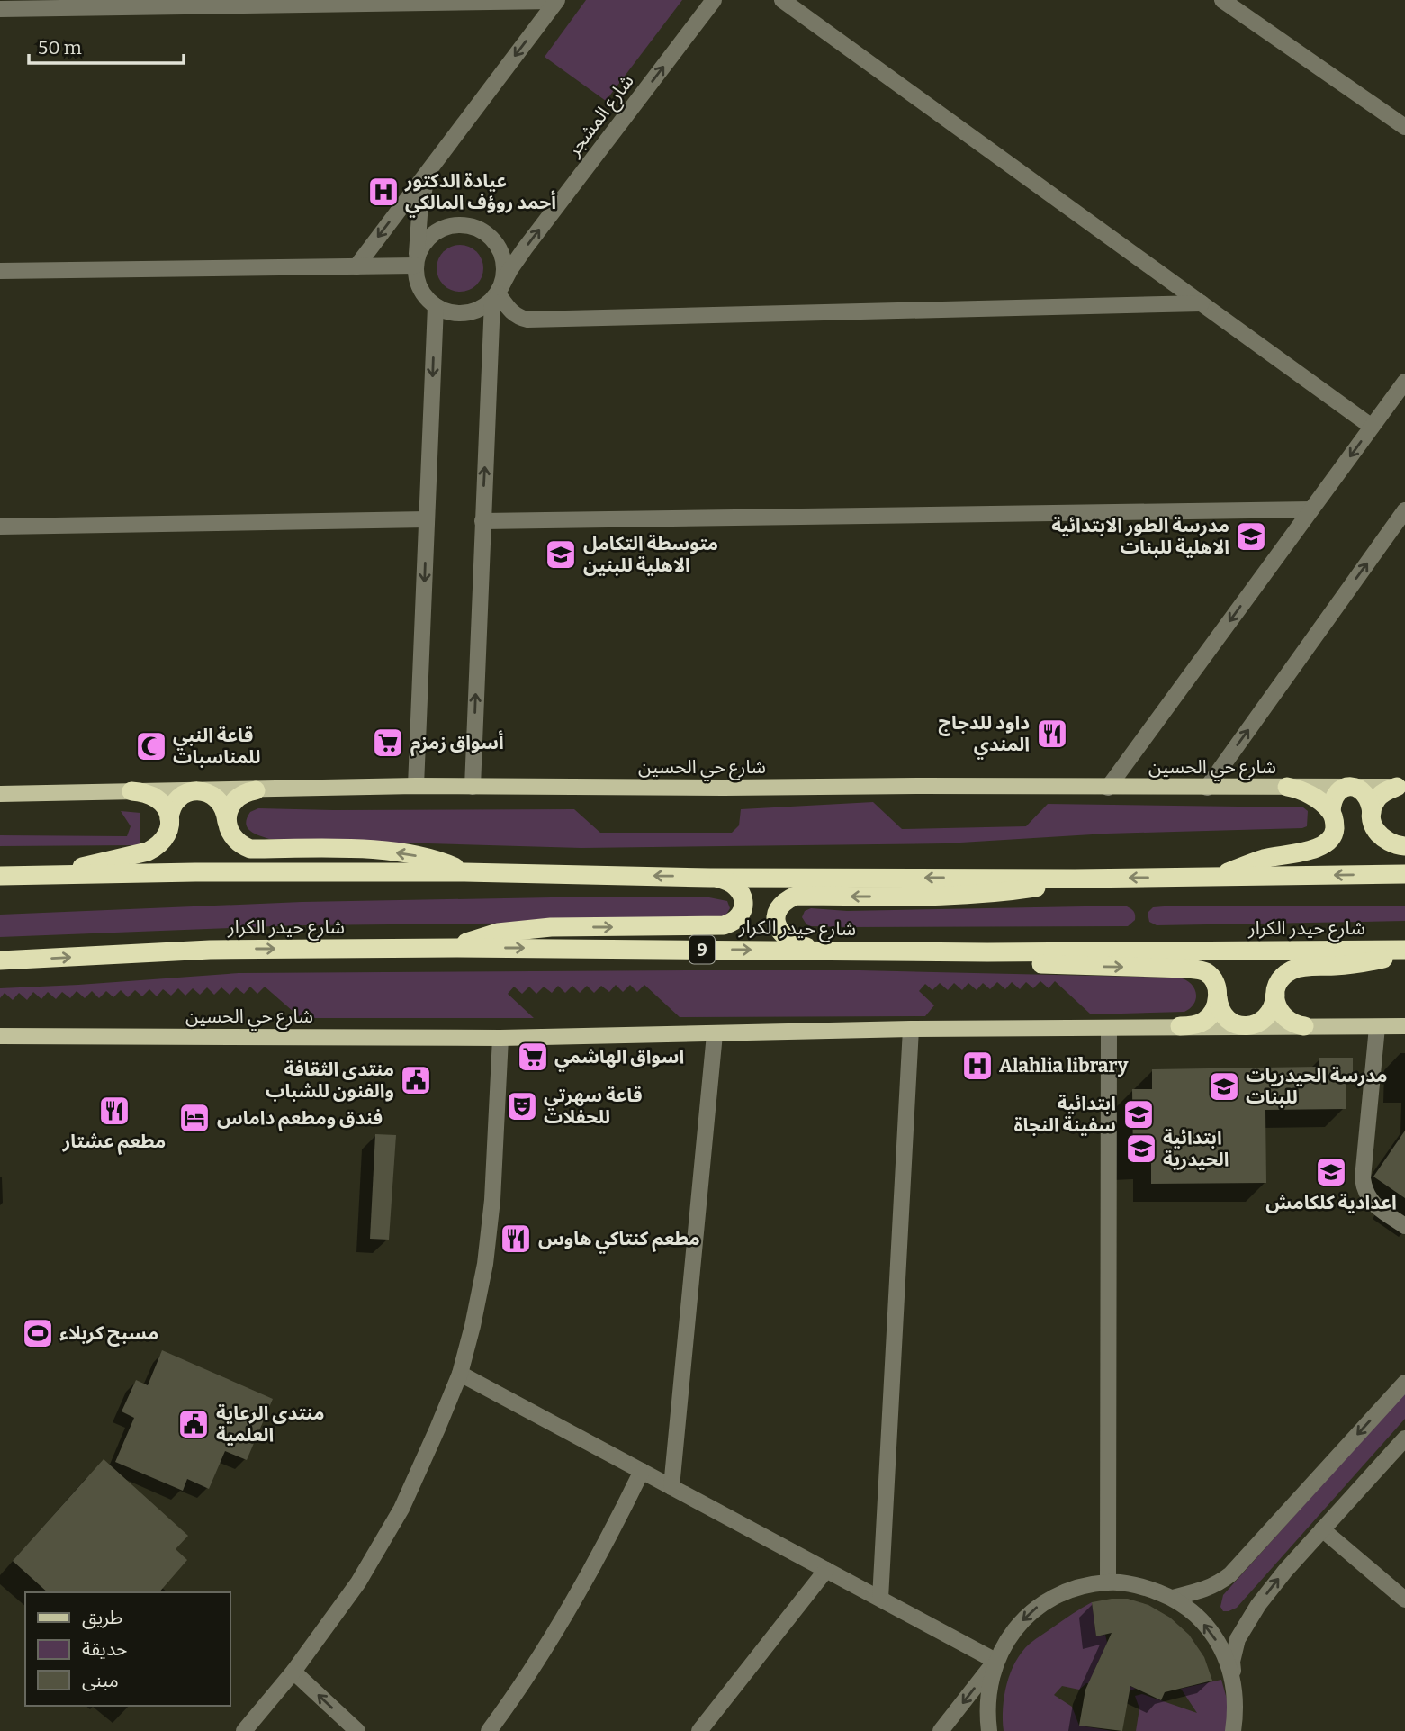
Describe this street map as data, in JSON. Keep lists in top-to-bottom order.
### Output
{
  "streets": {
    "highway": ["شارع حيدر الكرار", "9"],
    "main road": ["شارع حي الحسين"],
    "street": ["شارع المشجر"]
  },
  "places": {
    "hospital": ["عيادة الدكتور أحمد روؤف المالكي", "Alahlia library"],
    "school or university": [
      "مدرسة الطور الابتدائية الاهلية للبنات",
      "متوسطة التكامل الاهلية للبنين",
      "مدرسة الحيدريات للبنات",
      "ابتدائية سفينة النجاة",
      "ابتدائية الحيدرية",
      "اعدادية كلكامش"
    ],
    "restaurant": ["داود للدجاج المندي", "مطعم عشتار", "مطعم كنتاكي هاوس"],
    "supermarket": ["أسواق زمزم", "اسواق الهاشمي"],
    "mosque": ["قاعة النبي للمناسبات"],
    "public building": ["منتدى الثقافة والفنون للشباب", "منتدى الرعاية العلمية"],
    "theatre": ["قاعة سهرتي للحفلات"],
    "hotel": ["فندق ومطعم داماس"],
    "sports": ["مسبح كربلاء"]
  },
  "legend": ["طريق", "حديقة", "مبنى"],
  "scale_bar": "50 m"
}
